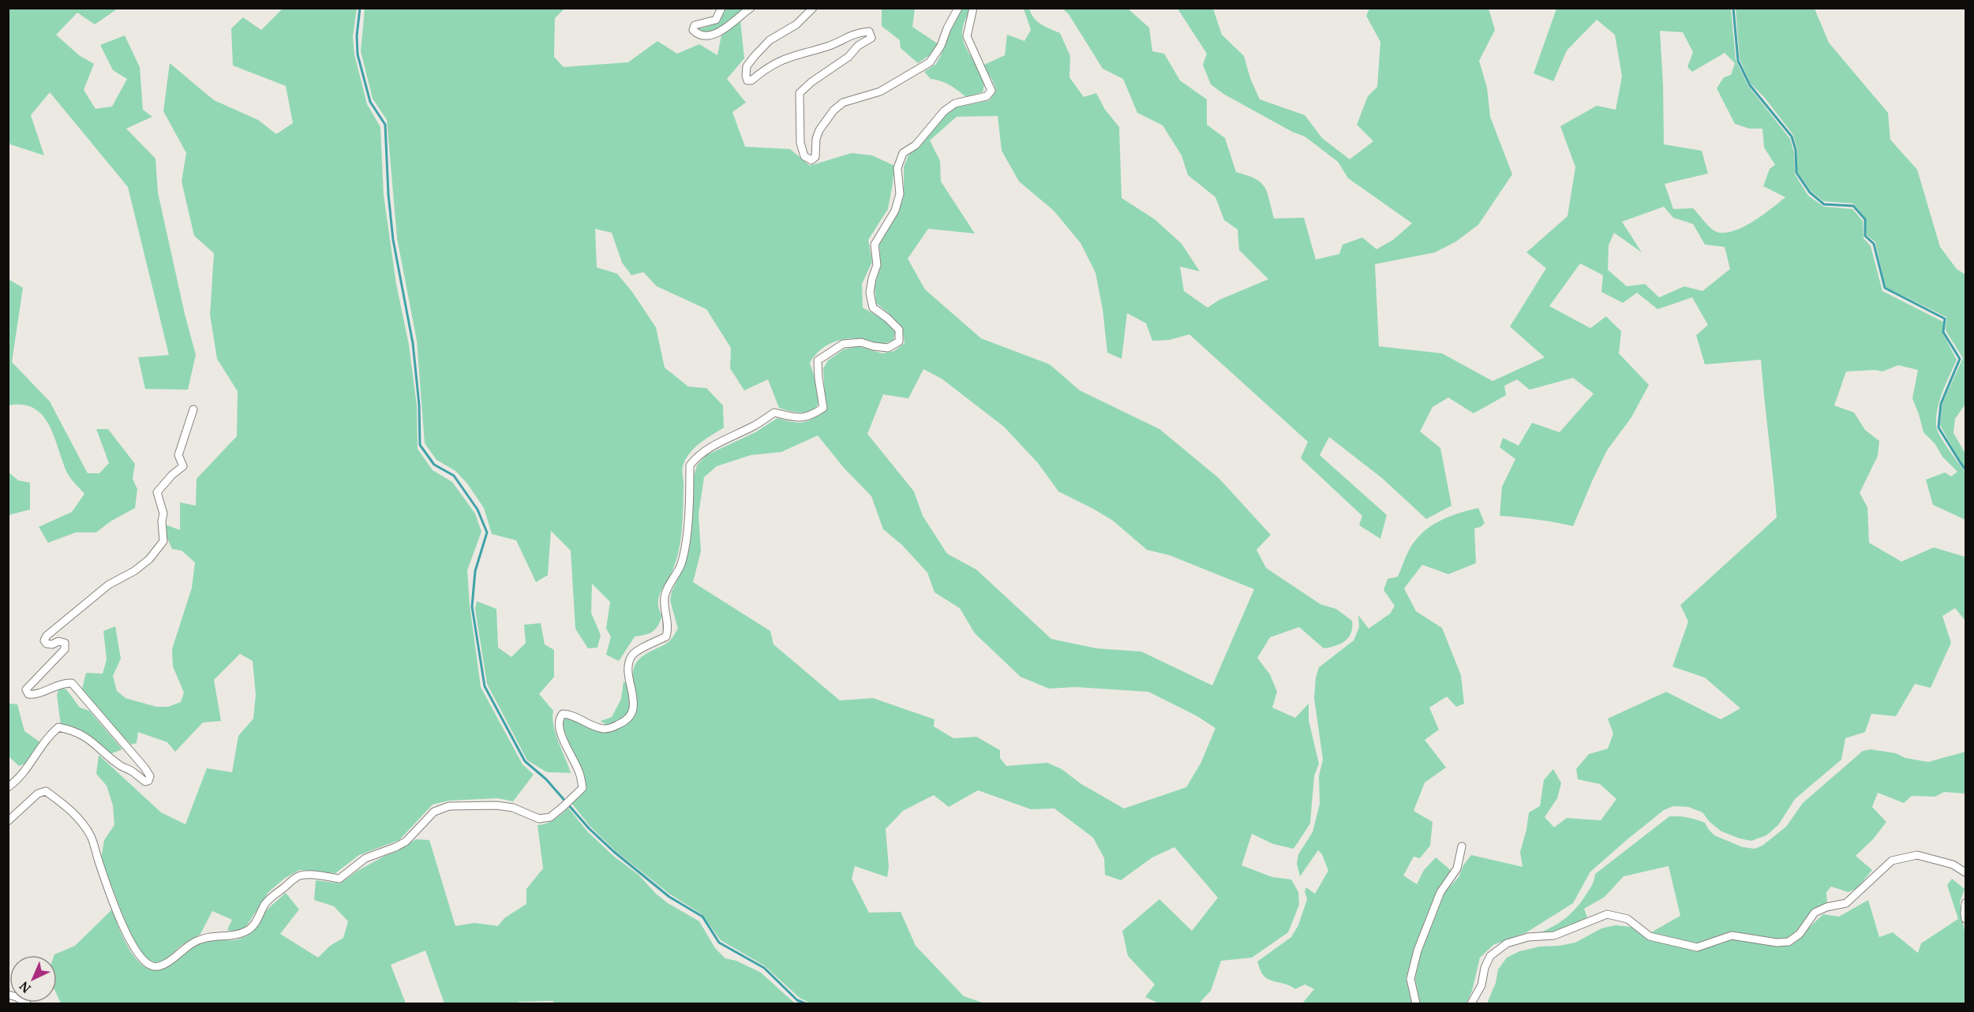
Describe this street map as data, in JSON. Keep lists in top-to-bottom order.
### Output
{
  "north": "bottom left"
}
